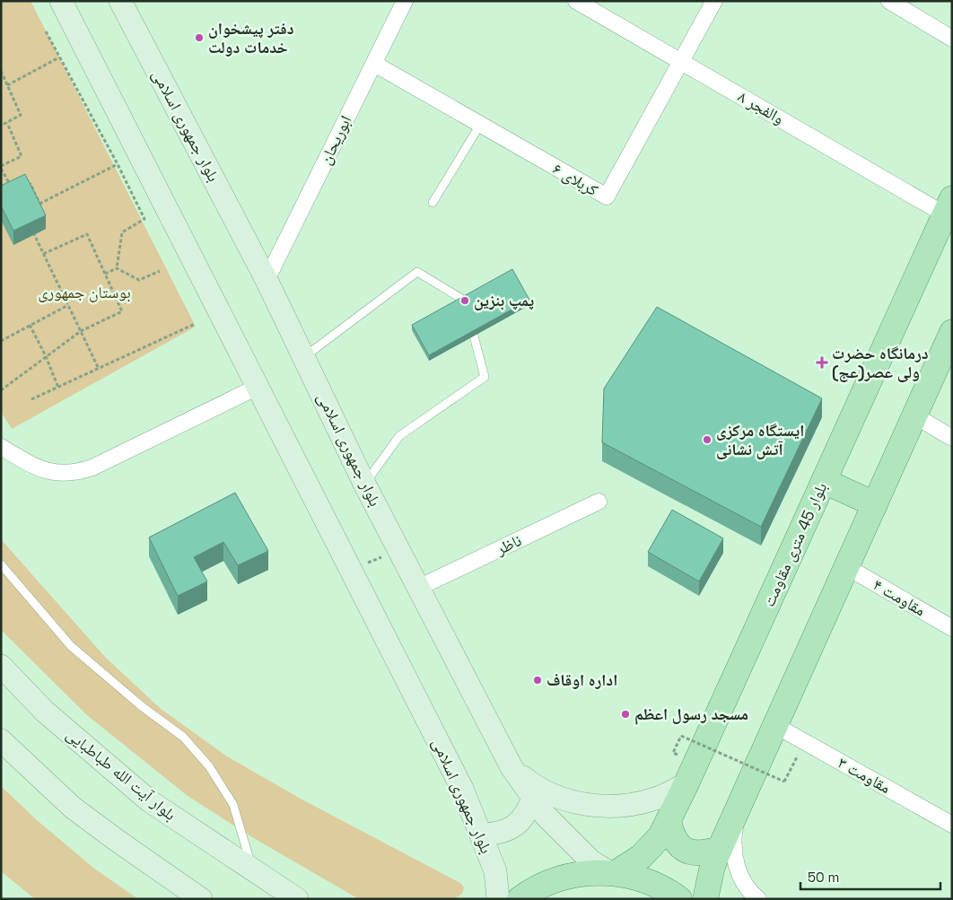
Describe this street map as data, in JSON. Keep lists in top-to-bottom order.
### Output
{
  "streets": {
    "main road": ["بلوار جمهوری اسلامی", "بلوار 45 متری مقاومت", "بلوار آیت الله طباطبایی"],
    "street": [
      "والفجر ۸",
      "ابوریحان",
      "کربلای ۶",
      "ناظر",
      "مقاومت ۴",
      "مقاومت ۳"
    ]
  },
  "crossings": [
    ["والفجر ۸", "کربلای ۶"],
    ["والفجر ۸", "بلوار 45 متری مقاومت"],
    ["بلوار جمهوری اسلامی", "ابوریحان"],
    ["بلوار جمهوری اسلامی", "ناظر"],
    ["بلوار جمهوری اسلامی", "بلوار 45 متری مقاومت"],
    ["ابوریحان", "کربلای ۶"]
  ],
  "parks": ["بوستان جمهوری"],
  "places": {
    "other": [
      "دفتر پیشخوان خدمات دولت",
      "پمپ بنزین",
      "ایستگاه مرکزی آتش نشانی",
      "اداره اوقاف",
      "مسجد رسول اعظم"
    ],
    "health": ["درمانگاه حضرت ولی عصر(عج)"]
  },
  "scale_bar": "50 m"
}
